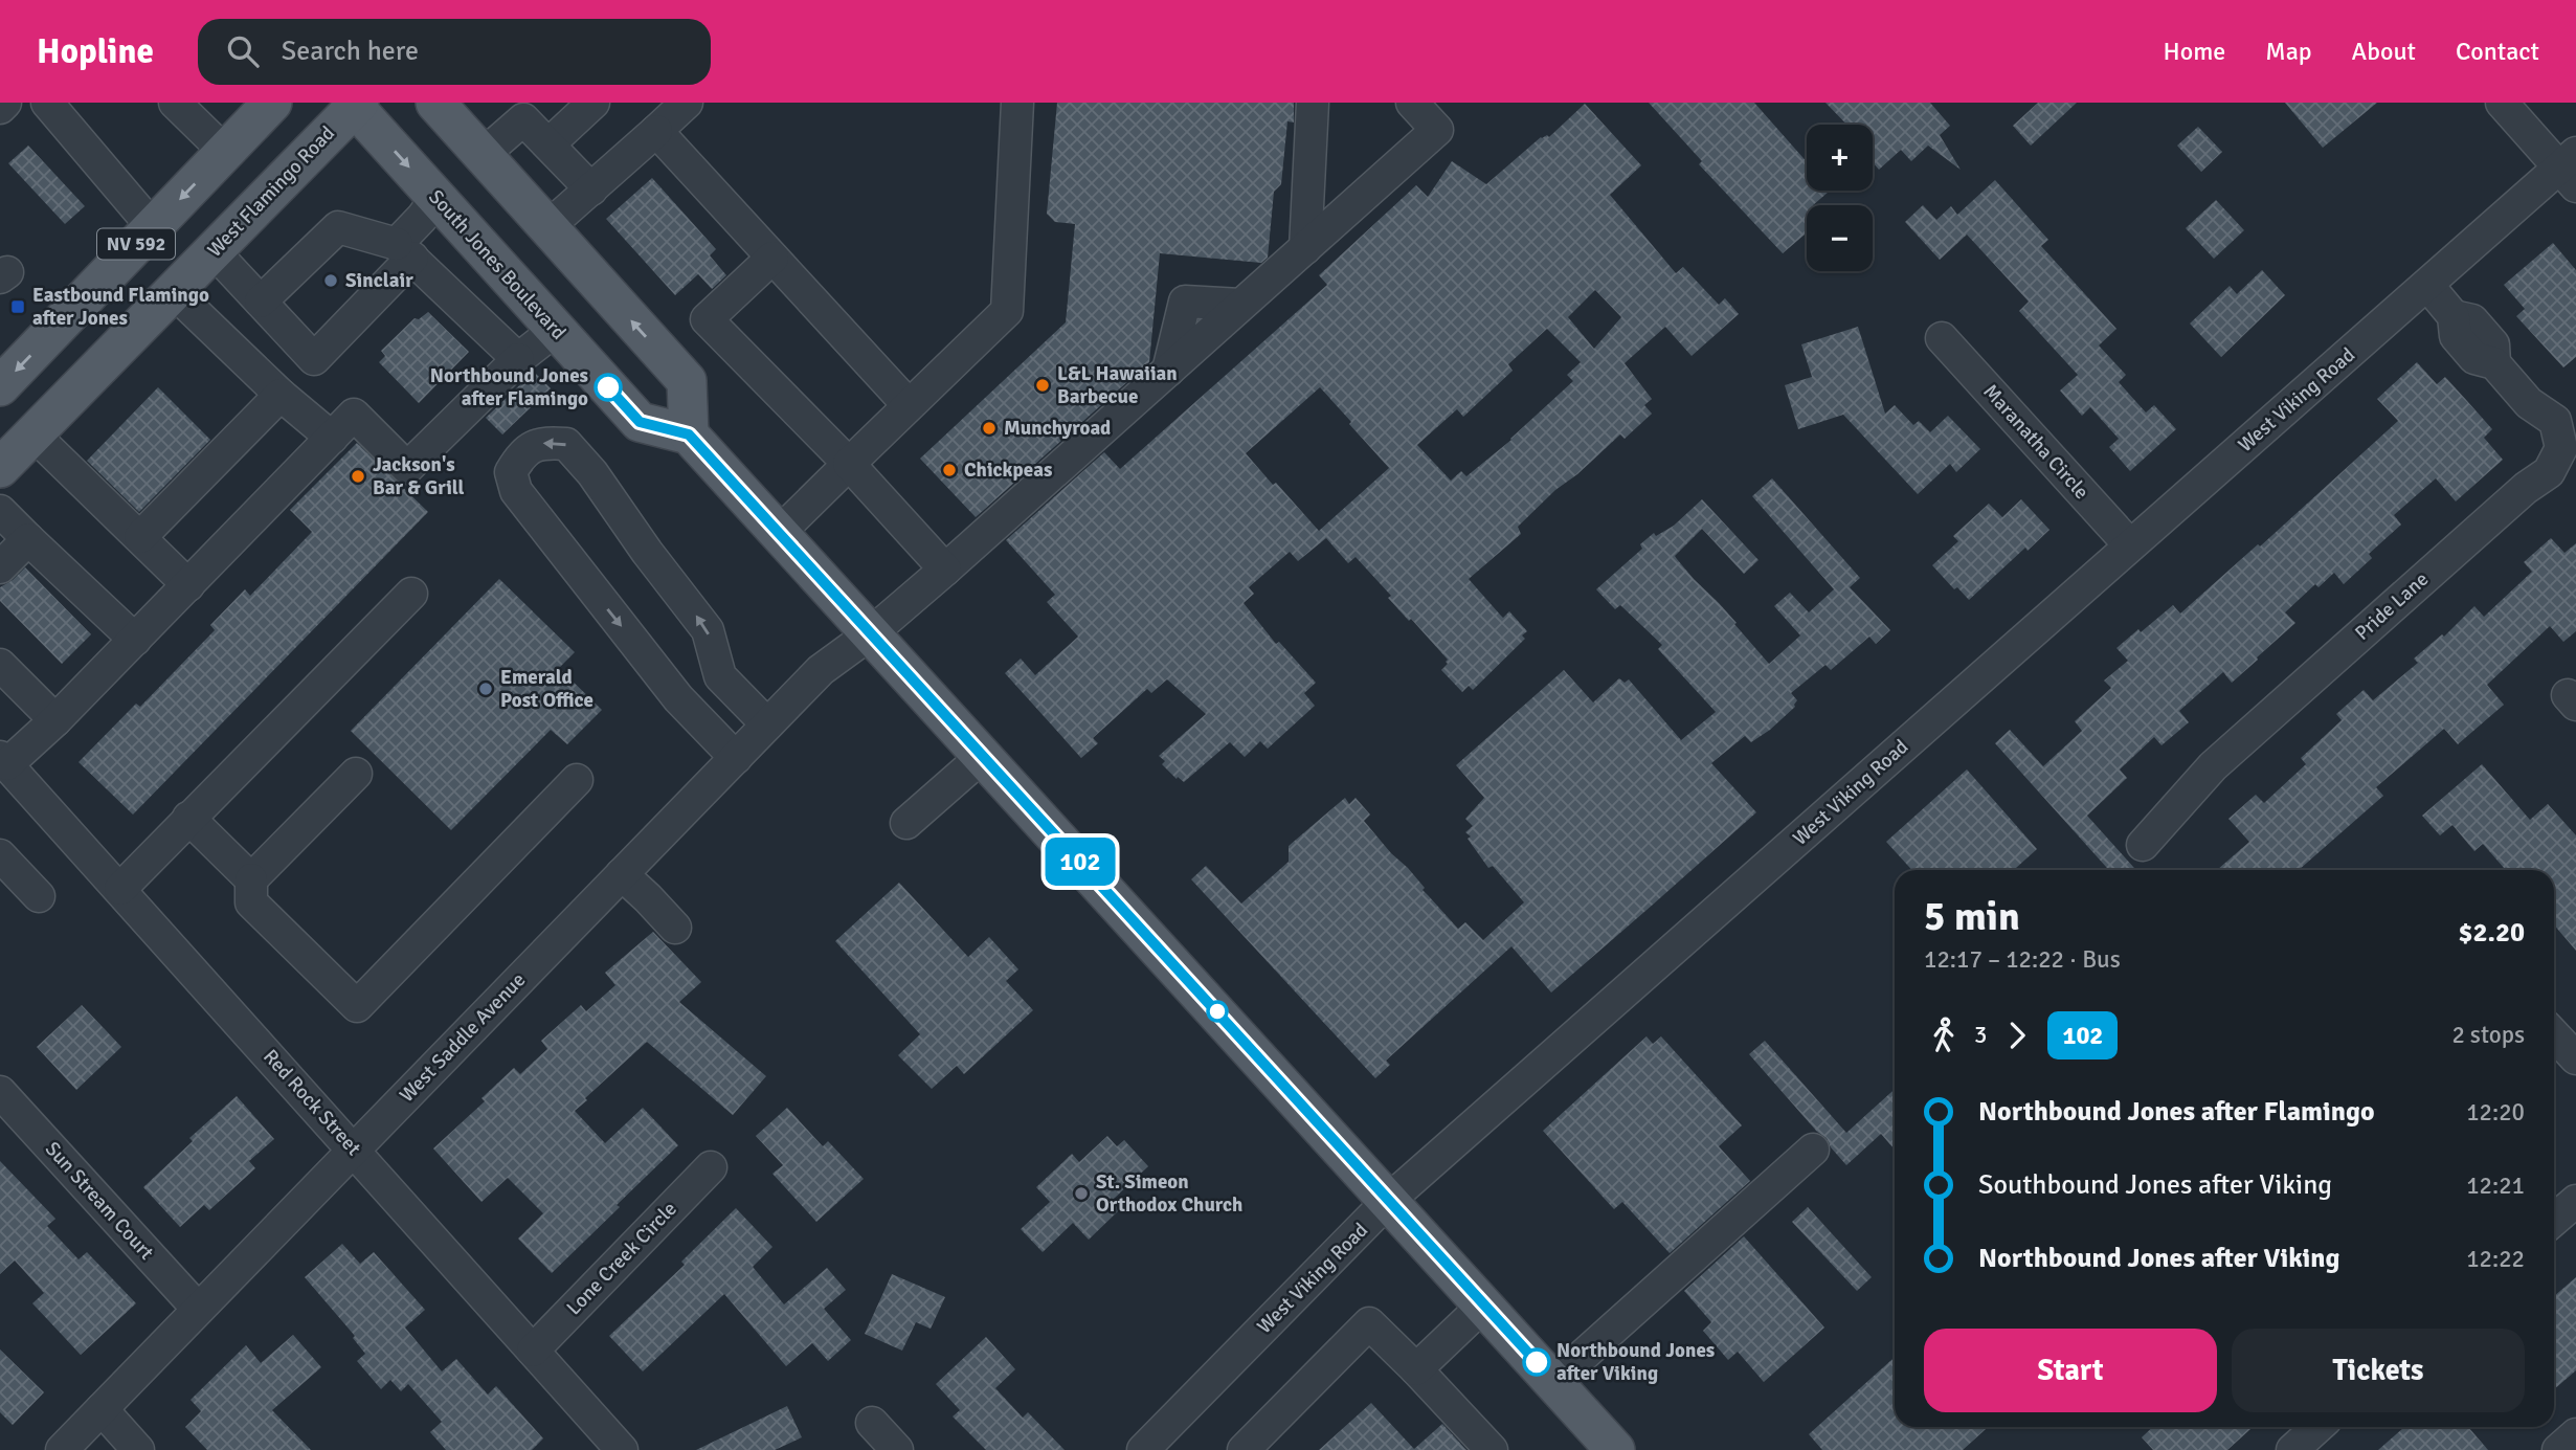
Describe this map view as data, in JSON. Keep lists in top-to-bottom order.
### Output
{
  "streets": {
    "main road": ["West Flamingo Road", "NV 592", "South Jones Boulevard"],
    "street": [
      "West Viking Road",
      "Maranatha Circle",
      "Pride Lane",
      "West Saddle Avenue",
      "Red Rock Street",
      "Sun Stream Court",
      "Lone Creek Circle"
    ]
  },
  "crossings": [
    ["West Flamingo Road", "South Jones Boulevard"],
    ["West Viking Road", "Maranatha Circle"],
    ["West Viking Road", "Pride Lane"],
    ["West Saddle Avenue", "Red Rock Street"],
    ["West Saddle Avenue", "Sun Stream Court"],
    ["Red Rock Street", "Lone Creek Circle"]
  ],
  "places": {
    "other": [
      "Sinclair",
      "L&L Hawaiian Barbecue",
      "Northbound Jones after Flamingo",
      "Munchyroad",
      "Chickpeas",
      "Jackson's Bar & Grill",
      "Emerald Post Office",
      "St. Simeon Orthodox Church",
      "Northbound Jones after Viking"
    ],
    "transit": ["Eastbound Flamingo after Jones"]
  },
  "lines": ["bus line 102"],
  "page": {
    "header": "Hopline",
    "search": "Search here",
    "nav": [
      "Home",
      "Map",
      "About",
      "Contact"
    ],
    "on_map": "102",
    "map_buttons": ["+", "−"],
    "heading": ["5 min", "12:17 – 12:22 · Bus", "$2.20"],
    "legs": ["3", "102", "2 stops"],
    "list": [
      {
        "name": "Northbound Jones after Flamingo",
        "value": "12:20"
      },
      {
        "name": "Southbound Jones after Viking",
        "value": "12:21"
      },
      {
        "name": "Northbound Jones after Viking",
        "value": "12:22"
      }
    ],
    "buttons": ["Start", "Tickets"]
  }
}
